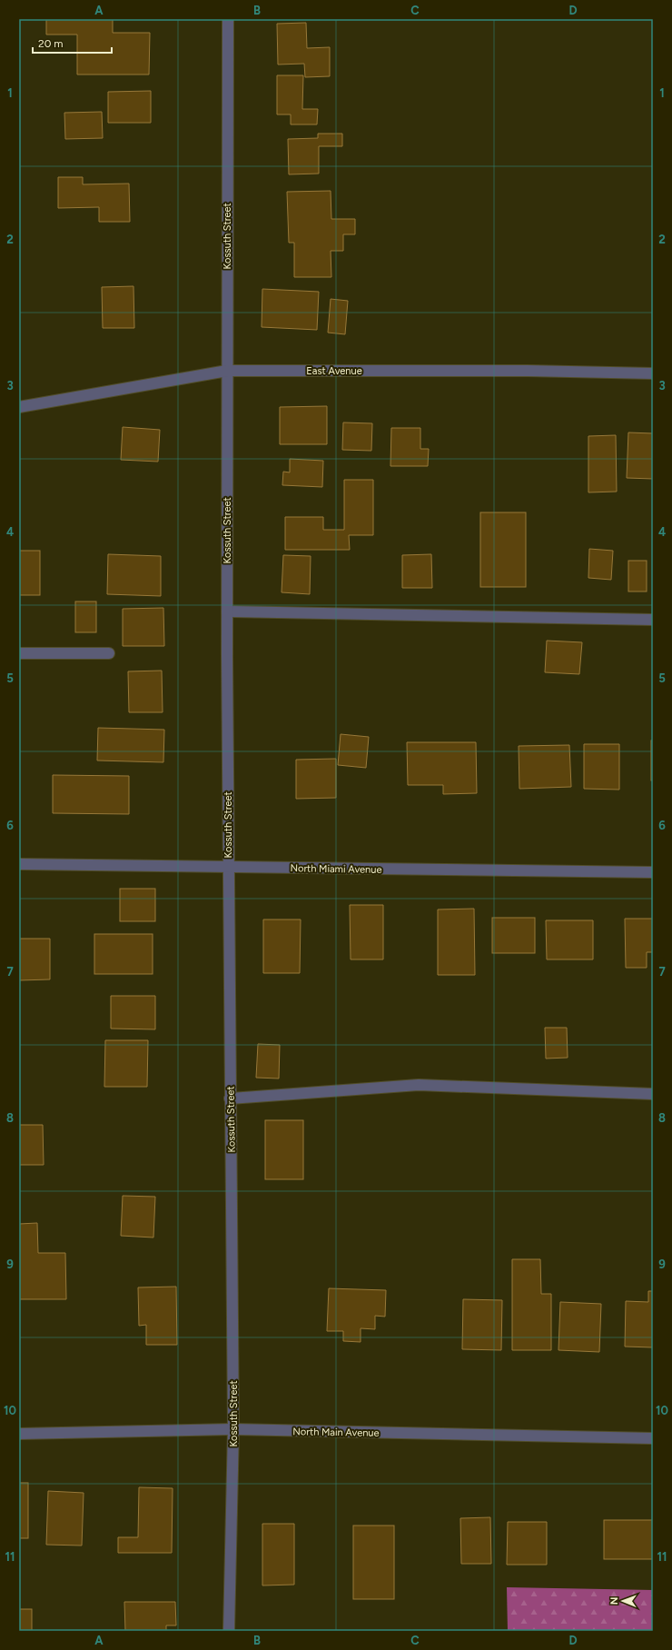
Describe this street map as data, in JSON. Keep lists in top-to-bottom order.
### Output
{
  "streets": {
    "street": [
      "Kossuth Street",
      "East Avenue",
      "North Miami Avenue",
      "North Main Avenue"
    ]
  },
  "crossings": [
    ["Kossuth Street", "East Avenue"],
    ["Kossuth Street", "North Miami Avenue"],
    ["Kossuth Street", "North Main Avenue"]
  ],
  "scale_bar": "20 m",
  "north": "left",
  "grid": {
    "columns": [
      "A",
      "B",
      "C",
      "D"
    ],
    "rows": [
      "1",
      "2",
      "3",
      "4",
      "5",
      "6",
      "7",
      "8",
      "9",
      "10",
      "11"
    ]
  }
}
